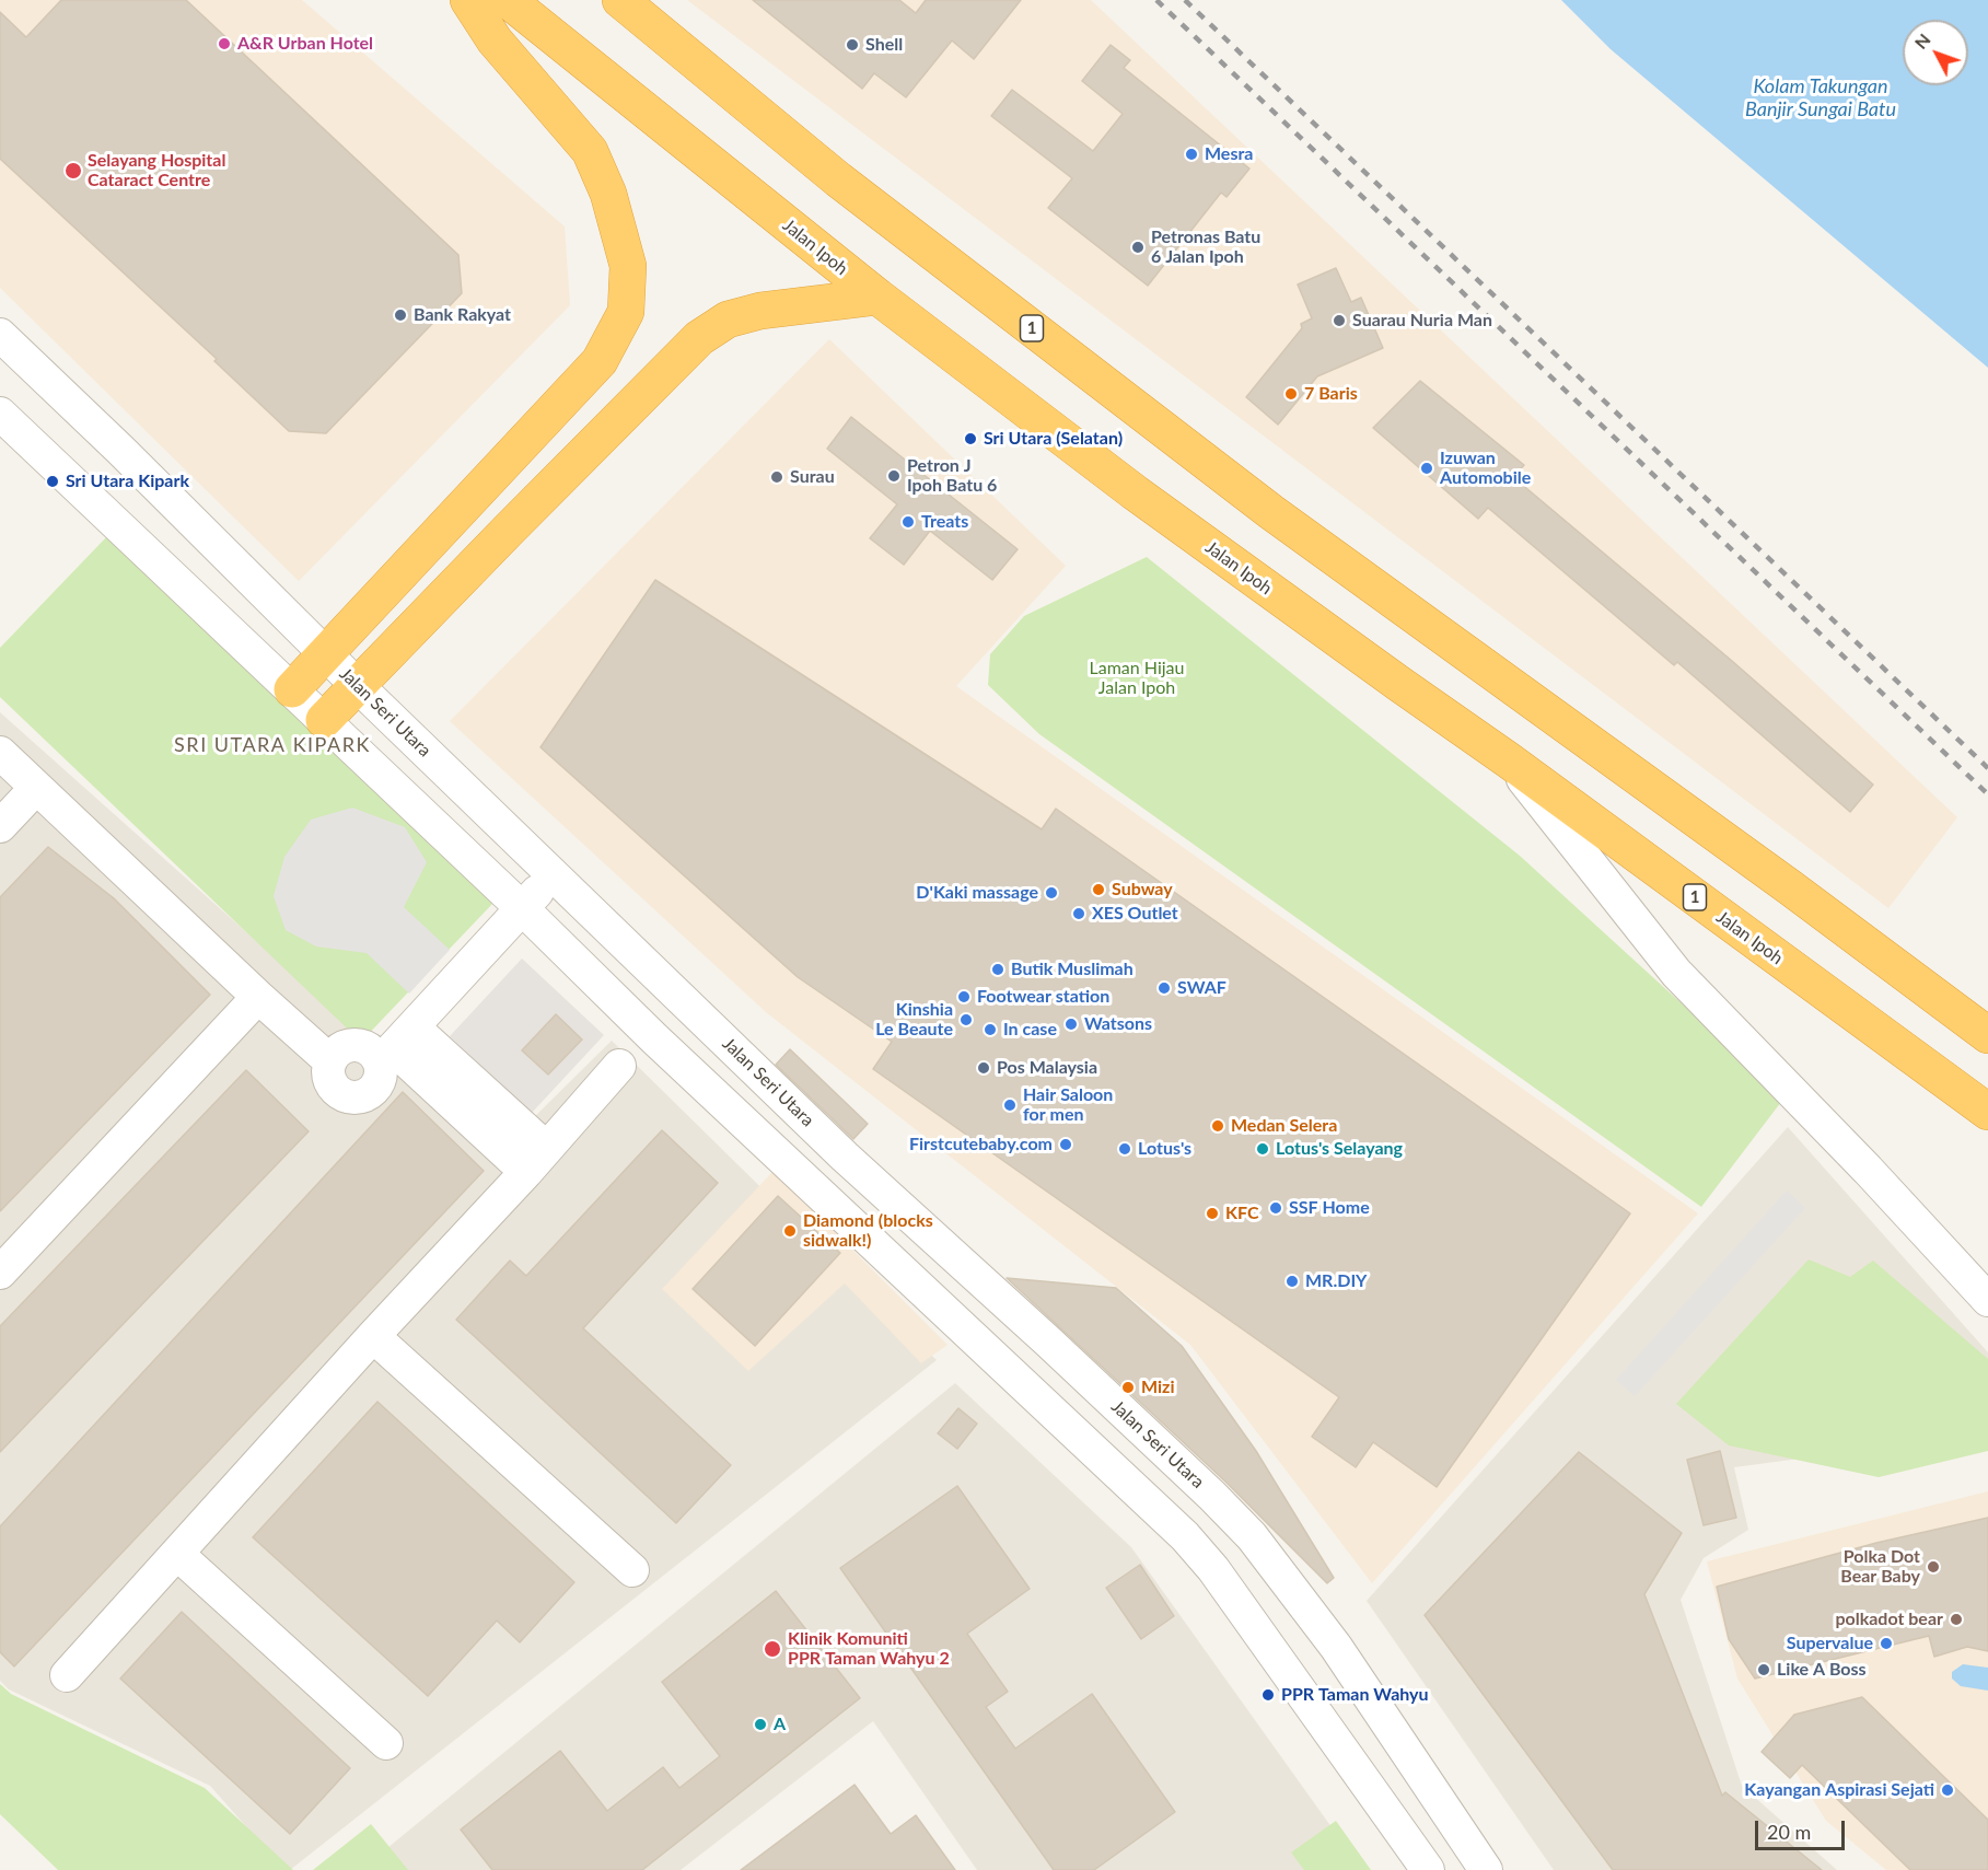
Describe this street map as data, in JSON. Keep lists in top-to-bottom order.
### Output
{
  "streets": {
    "highway": ["Jalan Ipoh", "1"],
    "street": ["Jalan Seri Utara"]
  },
  "districts": ["SRI UTARA KIPARK"],
  "water": ["Kolam Takungan Banjir Sungai Batu"],
  "parks": ["Laman Hijau Jalan Ipoh"],
  "places": [
    "A&R Urban Hotel",
    "Shell",
    "Mesra",
    "Selayang Hospital Cataract Centre",
    "Petronas Batu 6 Jalan Ipoh",
    "Bank Rakyat",
    "Suarau Nuria Man",
    "7 Baris",
    "Sri Utara (Selatan)",
    "Izuwan Automobile",
    "Petron J Ipoh Batu 6",
    "Surau",
    "Sri Utara Kipark",
    "Treats",
    "Subway",
    "D'Kaki massage",
    "XES Outlet",
    "Butik Muslimah",
    "SWAF",
    "Footwear station",
    "Kinshia Le Beaute",
    "Watsons",
    "In case",
    "Pos Malaysia",
    "Hair Saloon for men",
    "Medan Selera",
    "Firstcutebaby.com",
    "Lotus's",
    "Lotus's Selayang",
    "SSF Home",
    "KFC",
    "Diamond (blocks sidwalk!)",
    "MR.DIY",
    "Mizi",
    "Polka Dot Bear Baby",
    "polkadot bear",
    "Supervalue",
    "Klinik Komuniti PPR Taman Wahyu 2",
    "Like A Boss",
    "PPR Taman Wahyu",
    "A",
    "Kayangan Aspirasi Sejati"
  ],
  "scale_bar": "20 m",
  "north": "top left"
}
